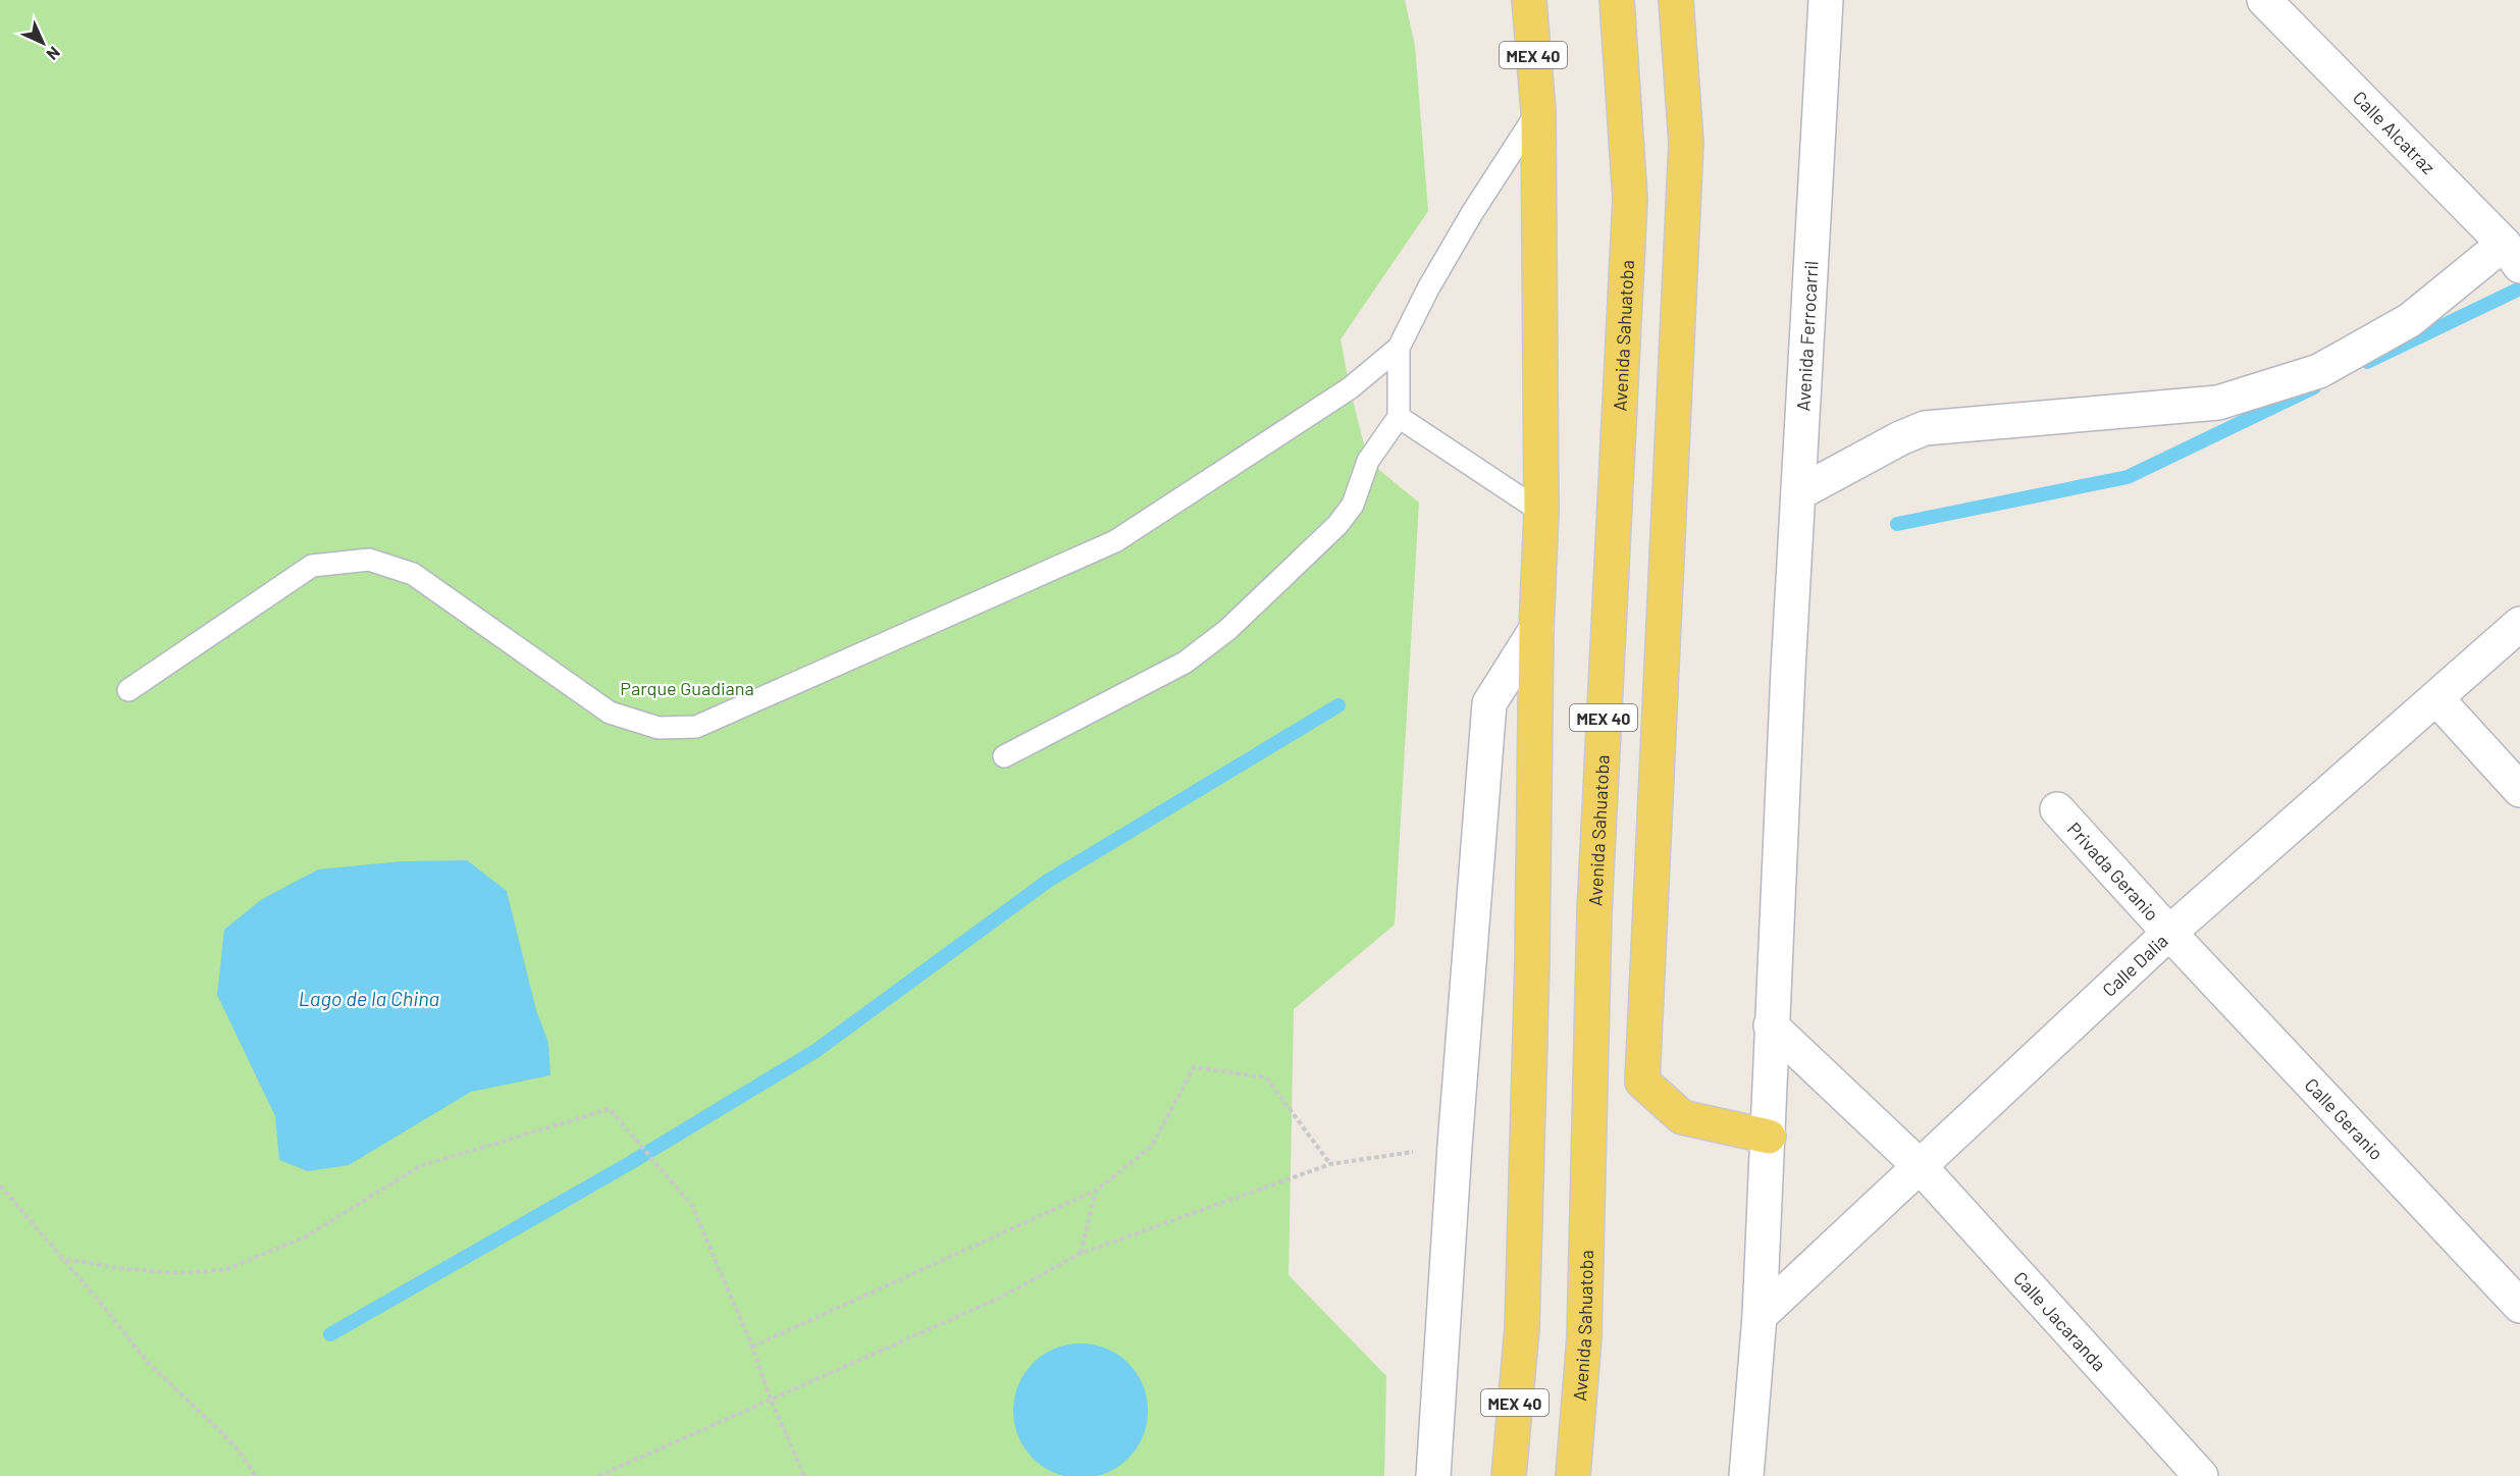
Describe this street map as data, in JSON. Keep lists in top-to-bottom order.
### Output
{
  "streets": {
    "main road": ["MEX 40", "Avenida Sahuatoba"],
    "street": [
      "Calle Alcatraz",
      "Avenida Ferrocarril",
      "Privada Geranio",
      "Calle Dalia",
      "Calle Geranio",
      "Calle Jacaranda"
    ]
  },
  "crossings": [
    ["Avenida Ferrocarril", "Calle Jacaranda"],
    ["Privada Geranio", "Calle Dalia"],
    ["Privada Geranio", "Calle Geranio"],
    ["Calle Dalia", "Calle Geranio"],
    ["Calle Dalia", "Calle Jacaranda"]
  ],
  "water": ["Lago de la China"],
  "parks": ["Parque Guadiana"],
  "north": "bottom right"
}
